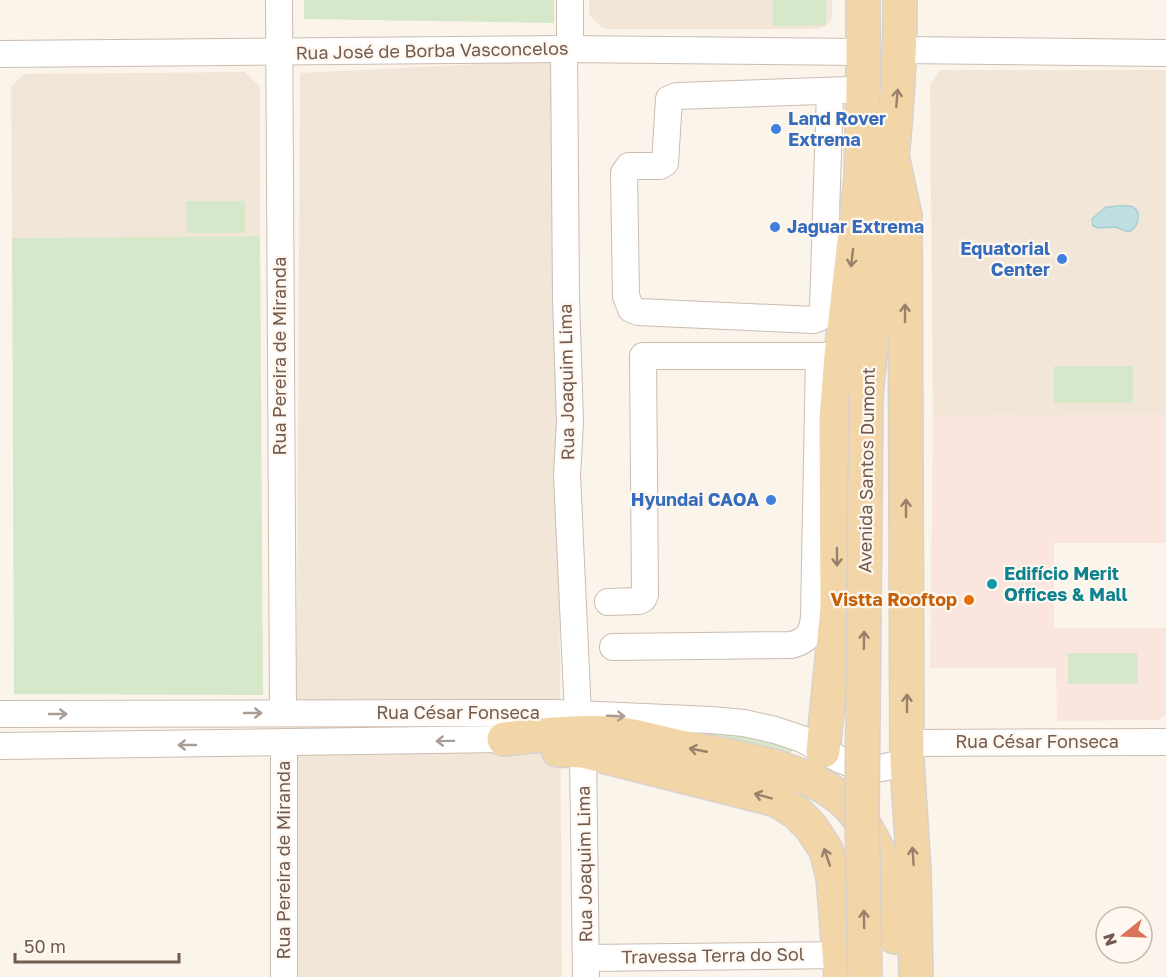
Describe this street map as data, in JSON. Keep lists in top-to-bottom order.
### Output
{
  "streets": {
    "main road": ["Avenida Santos Dumont"],
    "street": [
      "Rua José de Borba Vasconcelos",
      "Rua Pereira de Miranda",
      "Rua Joaquim Lima",
      "Rua César Fonseca",
      "Travessa Terra do Sol"
    ]
  },
  "crossings": [
    ["Rua José de Borba Vasconcelos", "Rua Pereira de Miranda"],
    ["Rua José de Borba Vasconcelos", "Rua Joaquim Lima"],
    ["Rua José de Borba Vasconcelos", "Avenida Santos Dumont"],
    ["Rua Pereira de Miranda", "Rua César Fonseca"],
    ["Rua Joaquim Lima", "Rua César Fonseca"],
    ["Rua Joaquim Lima", "Travessa Terra do Sol"],
    ["Avenida Santos Dumont", "Rua César Fonseca"]
  ],
  "places": [
    "Land Rover Extrema",
    "Jaguar Extrema",
    "Equatorial Center",
    "Hyundai CAOA",
    "Edifício Merit Offices & Mall",
    "Vistta Rooftop"
  ],
  "scale_bar": "50 m",
  "north": "left"
}
